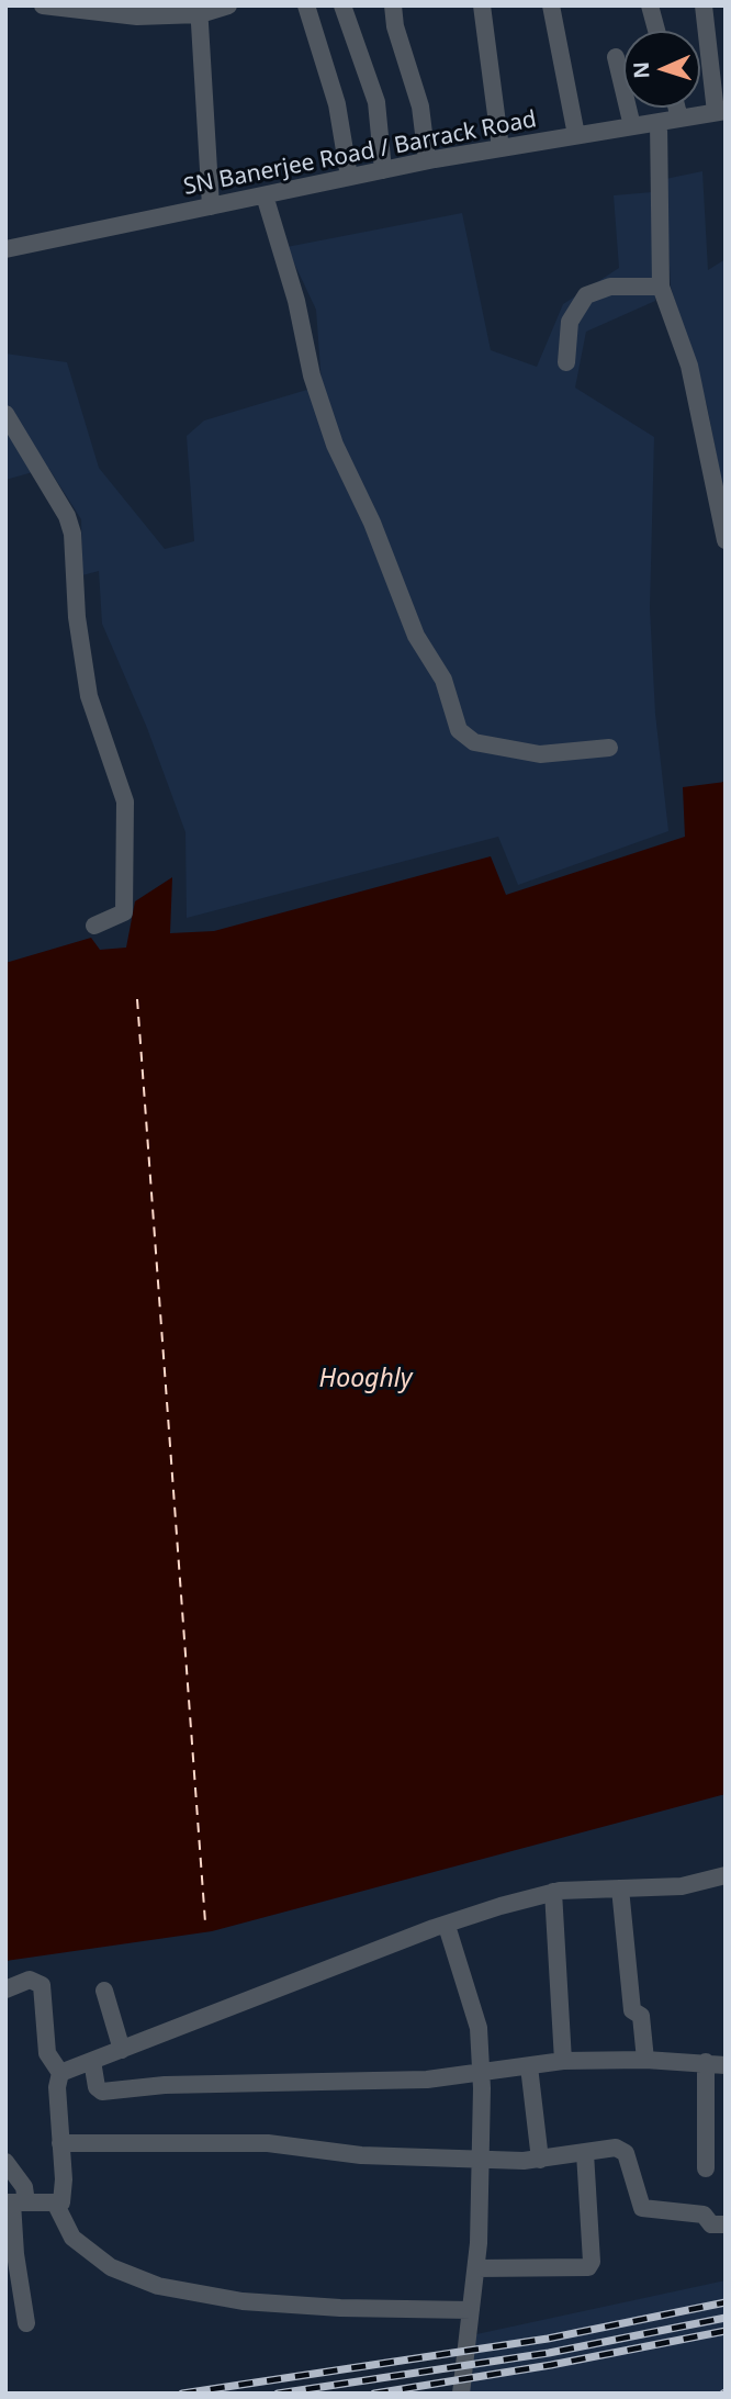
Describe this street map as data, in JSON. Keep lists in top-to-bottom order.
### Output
{
  "streets": {
    "street": ["SN Banerjee Road / Barrack Road"]
  },
  "water": ["Hooghly"],
  "north": "left"
}
